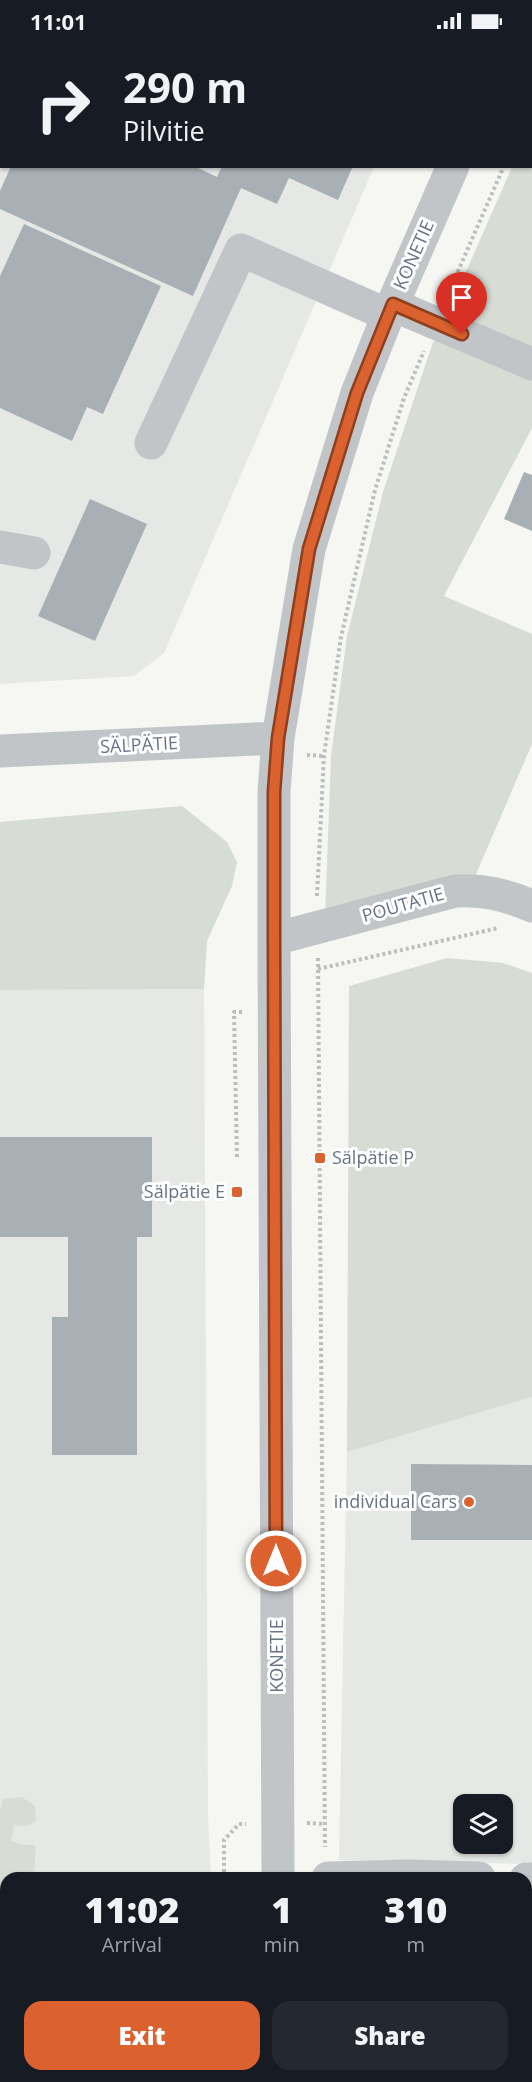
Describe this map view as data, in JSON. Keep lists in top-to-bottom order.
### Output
{
  "streets": {
    "street": ["KONETIE", "SÄLPÄTIE", "POUTATIE"]
  },
  "crossings": [
    ["KONETIE", "SÄLPÄTIE"],
    ["KONETIE", "POUTATIE"]
  ],
  "places": {
    "transit": ["Sälpätie P", "Sälpätie E"],
    "other": ["individual Cars"]
  },
  "page": {
    "status": "11:01",
    "turn": ["290 m", "Pilvitie"],
    "eta": [
      "11:02",
      "Arrival",
      "1",
      "min",
      "310",
      "m"
    ],
    "buttons": ["Exit", "Share"]
  }
}
